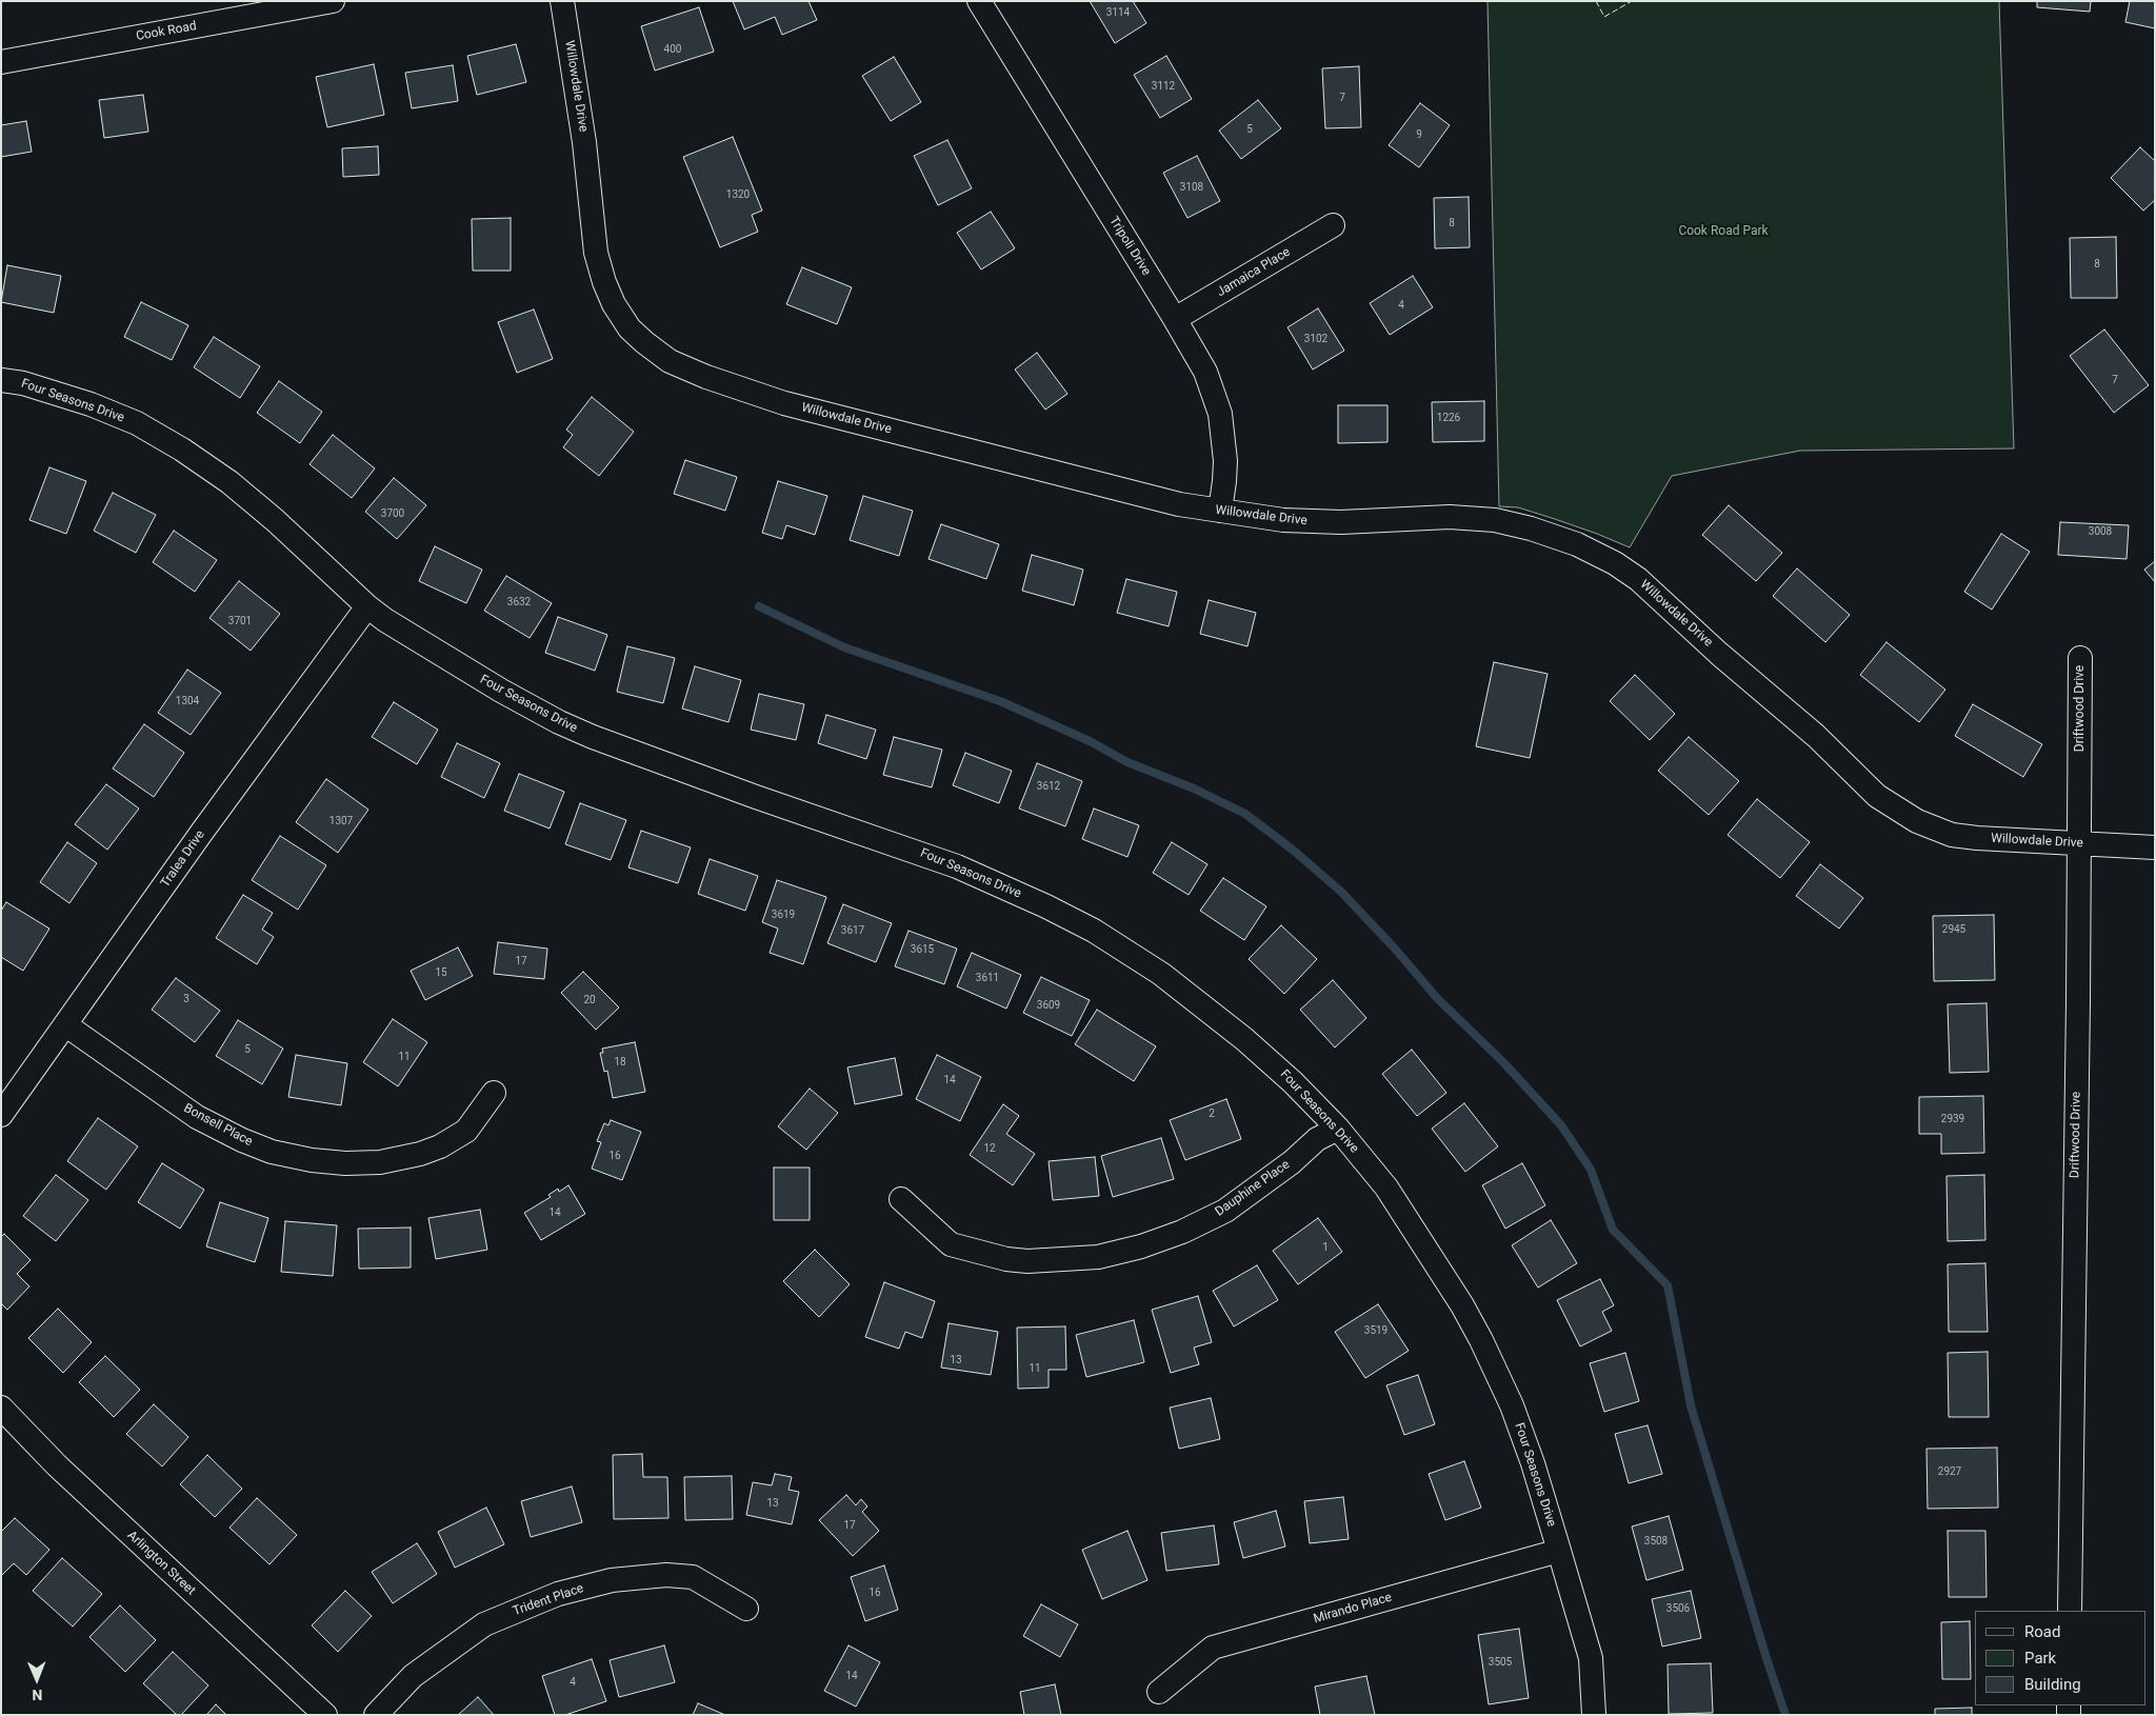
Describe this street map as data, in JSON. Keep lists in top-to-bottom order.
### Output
{
  "streets": {
    "street": [
      "Cook Road",
      "Willowdale Drive",
      "Tripoli Drive",
      "Jamaica Place",
      "Four Seasons Drive",
      "Driftwood Drive",
      "Tralea Drive",
      "Bonsell Place",
      "Dauphine Place",
      "Arlington Street",
      "Trident Place",
      "Mirando Place"
    ]
  },
  "crossings": [
    ["Willowdale Drive", "Tripoli Drive"],
    ["Willowdale Drive", "Driftwood Drive"],
    ["Tripoli Drive", "Jamaica Place"],
    ["Four Seasons Drive", "Tralea Drive"],
    ["Four Seasons Drive", "Dauphine Place"],
    ["Four Seasons Drive", "Mirando Place"],
    ["Tralea Drive", "Bonsell Place"]
  ],
  "parks": ["Cook Road Park"],
  "house_numbers": [
    "3114",
    "400",
    "3112",
    "7",
    "5",
    "9",
    "3108",
    "1320",
    "8",
    "8",
    "4",
    "3102",
    "7",
    "1226",
    "3700",
    "3008",
    "3632",
    "3701",
    "1304",
    "3612",
    "1307",
    "3619",
    "2945",
    "3617",
    "3615",
    "17",
    "15",
    "3611",
    "3",
    "20",
    "3609",
    "5",
    "11",
    "18",
    "14",
    "2",
    "2939",
    "12",
    "16",
    "14",
    "1",
    "3519",
    "13",
    "11",
    "2927",
    "13",
    "17",
    "3508",
    "16",
    "3506",
    "3505",
    "14",
    "4"
  ],
  "legend": ["Road", "Park", "Building"],
  "north": "bottom"
}
